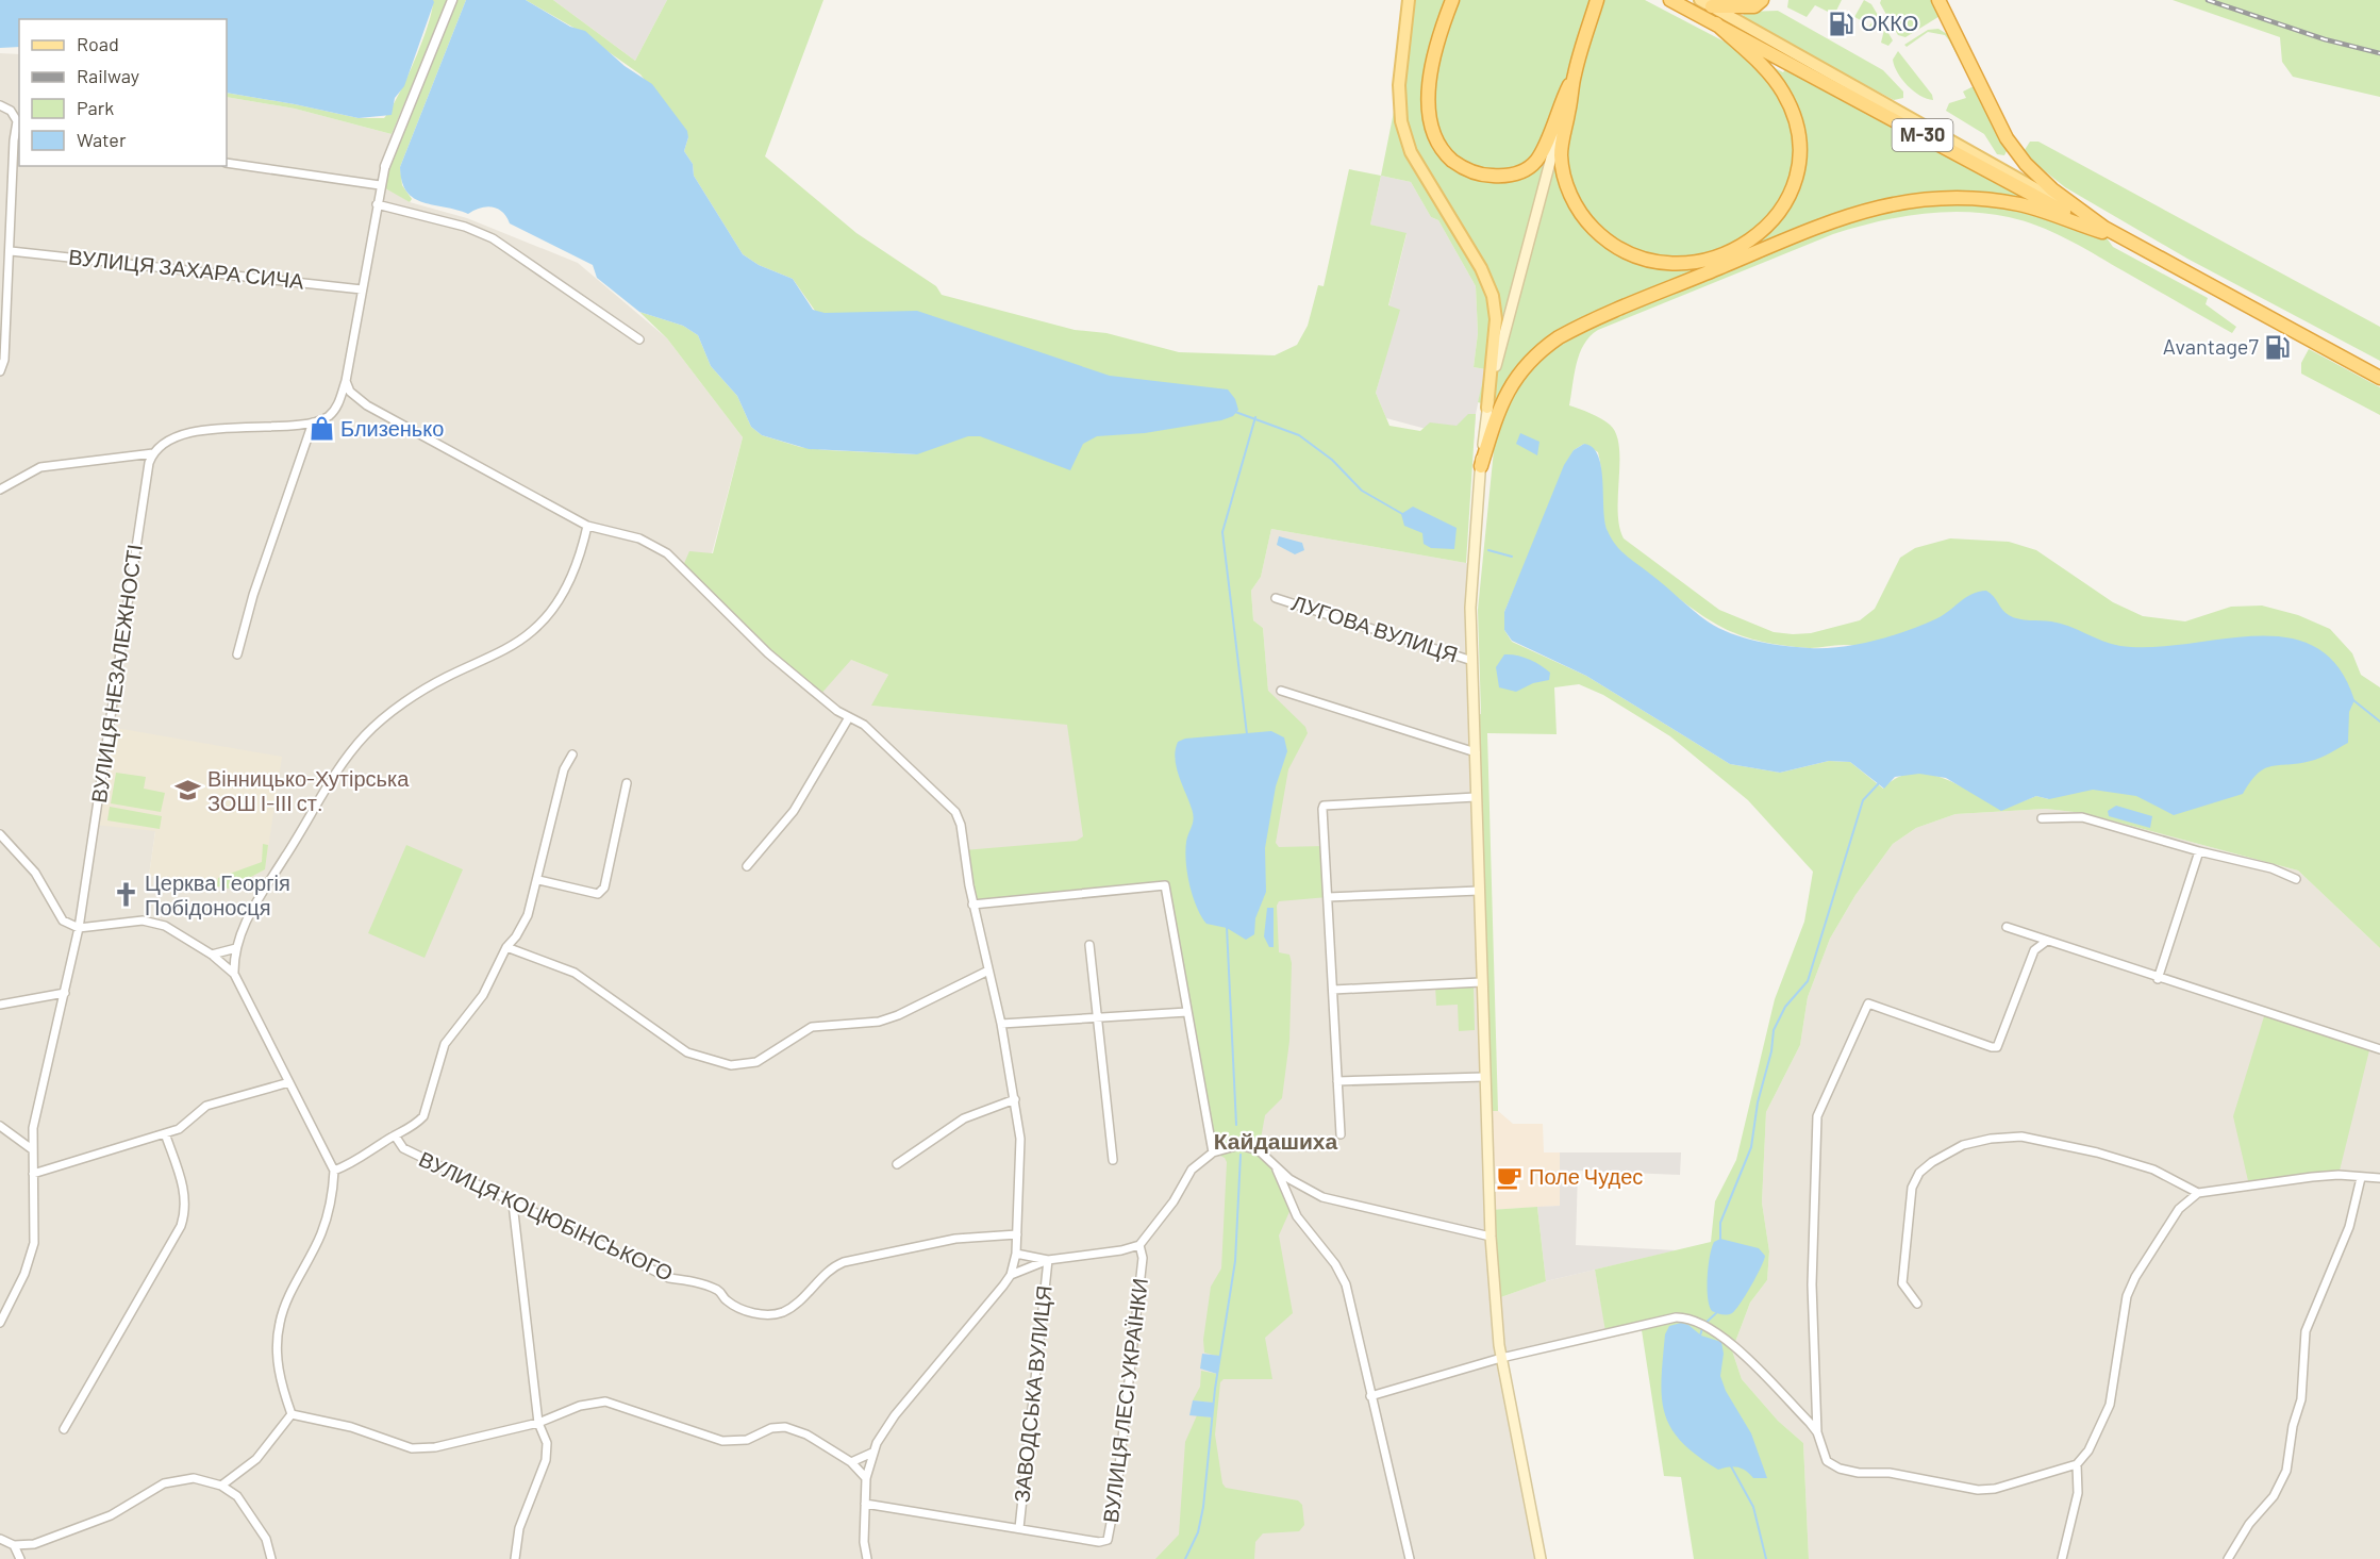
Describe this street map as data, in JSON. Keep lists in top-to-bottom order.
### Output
{
  "streets": {
    "highway": ["М-30"],
    "street": [
      "ВУЛИЦЯ ЗАХАРА СИЧА",
      "ЛУГОВА ВУЛИЦЯ",
      "ВУЛИЦЯ НЕЗАЛЕЖНОСТІ",
      "ВУЛИЦЯ КОЦЮБІНСЬКОГО",
      "ЗАВОДСЬКА ВУЛИЦЯ",
      "ВУЛИЦЯ ЛЕСІ УКРАЇНКИ"
    ]
  },
  "crossings": [
    ["ЗАВОДСЬКА ВУЛИЦЯ", "ВУЛИЦЯ ЛЕСІ УКРАЇНКИ"]
  ],
  "districts": ["Кайдашиха"],
  "places": {
    "fuel station": ["ОККО", "Avantage7"],
    "shop": ["Близенько"],
    "school or university": ["Вінницько-Хутірська ЗОШ І-ІІІ ст."],
    "church": ["Церква Георгія Побідоносця"],
    "cafe": ["Поле Чудес"]
  },
  "legend": [
    "Road",
    "Railway",
    "Park",
    "Water"
  ]
}
